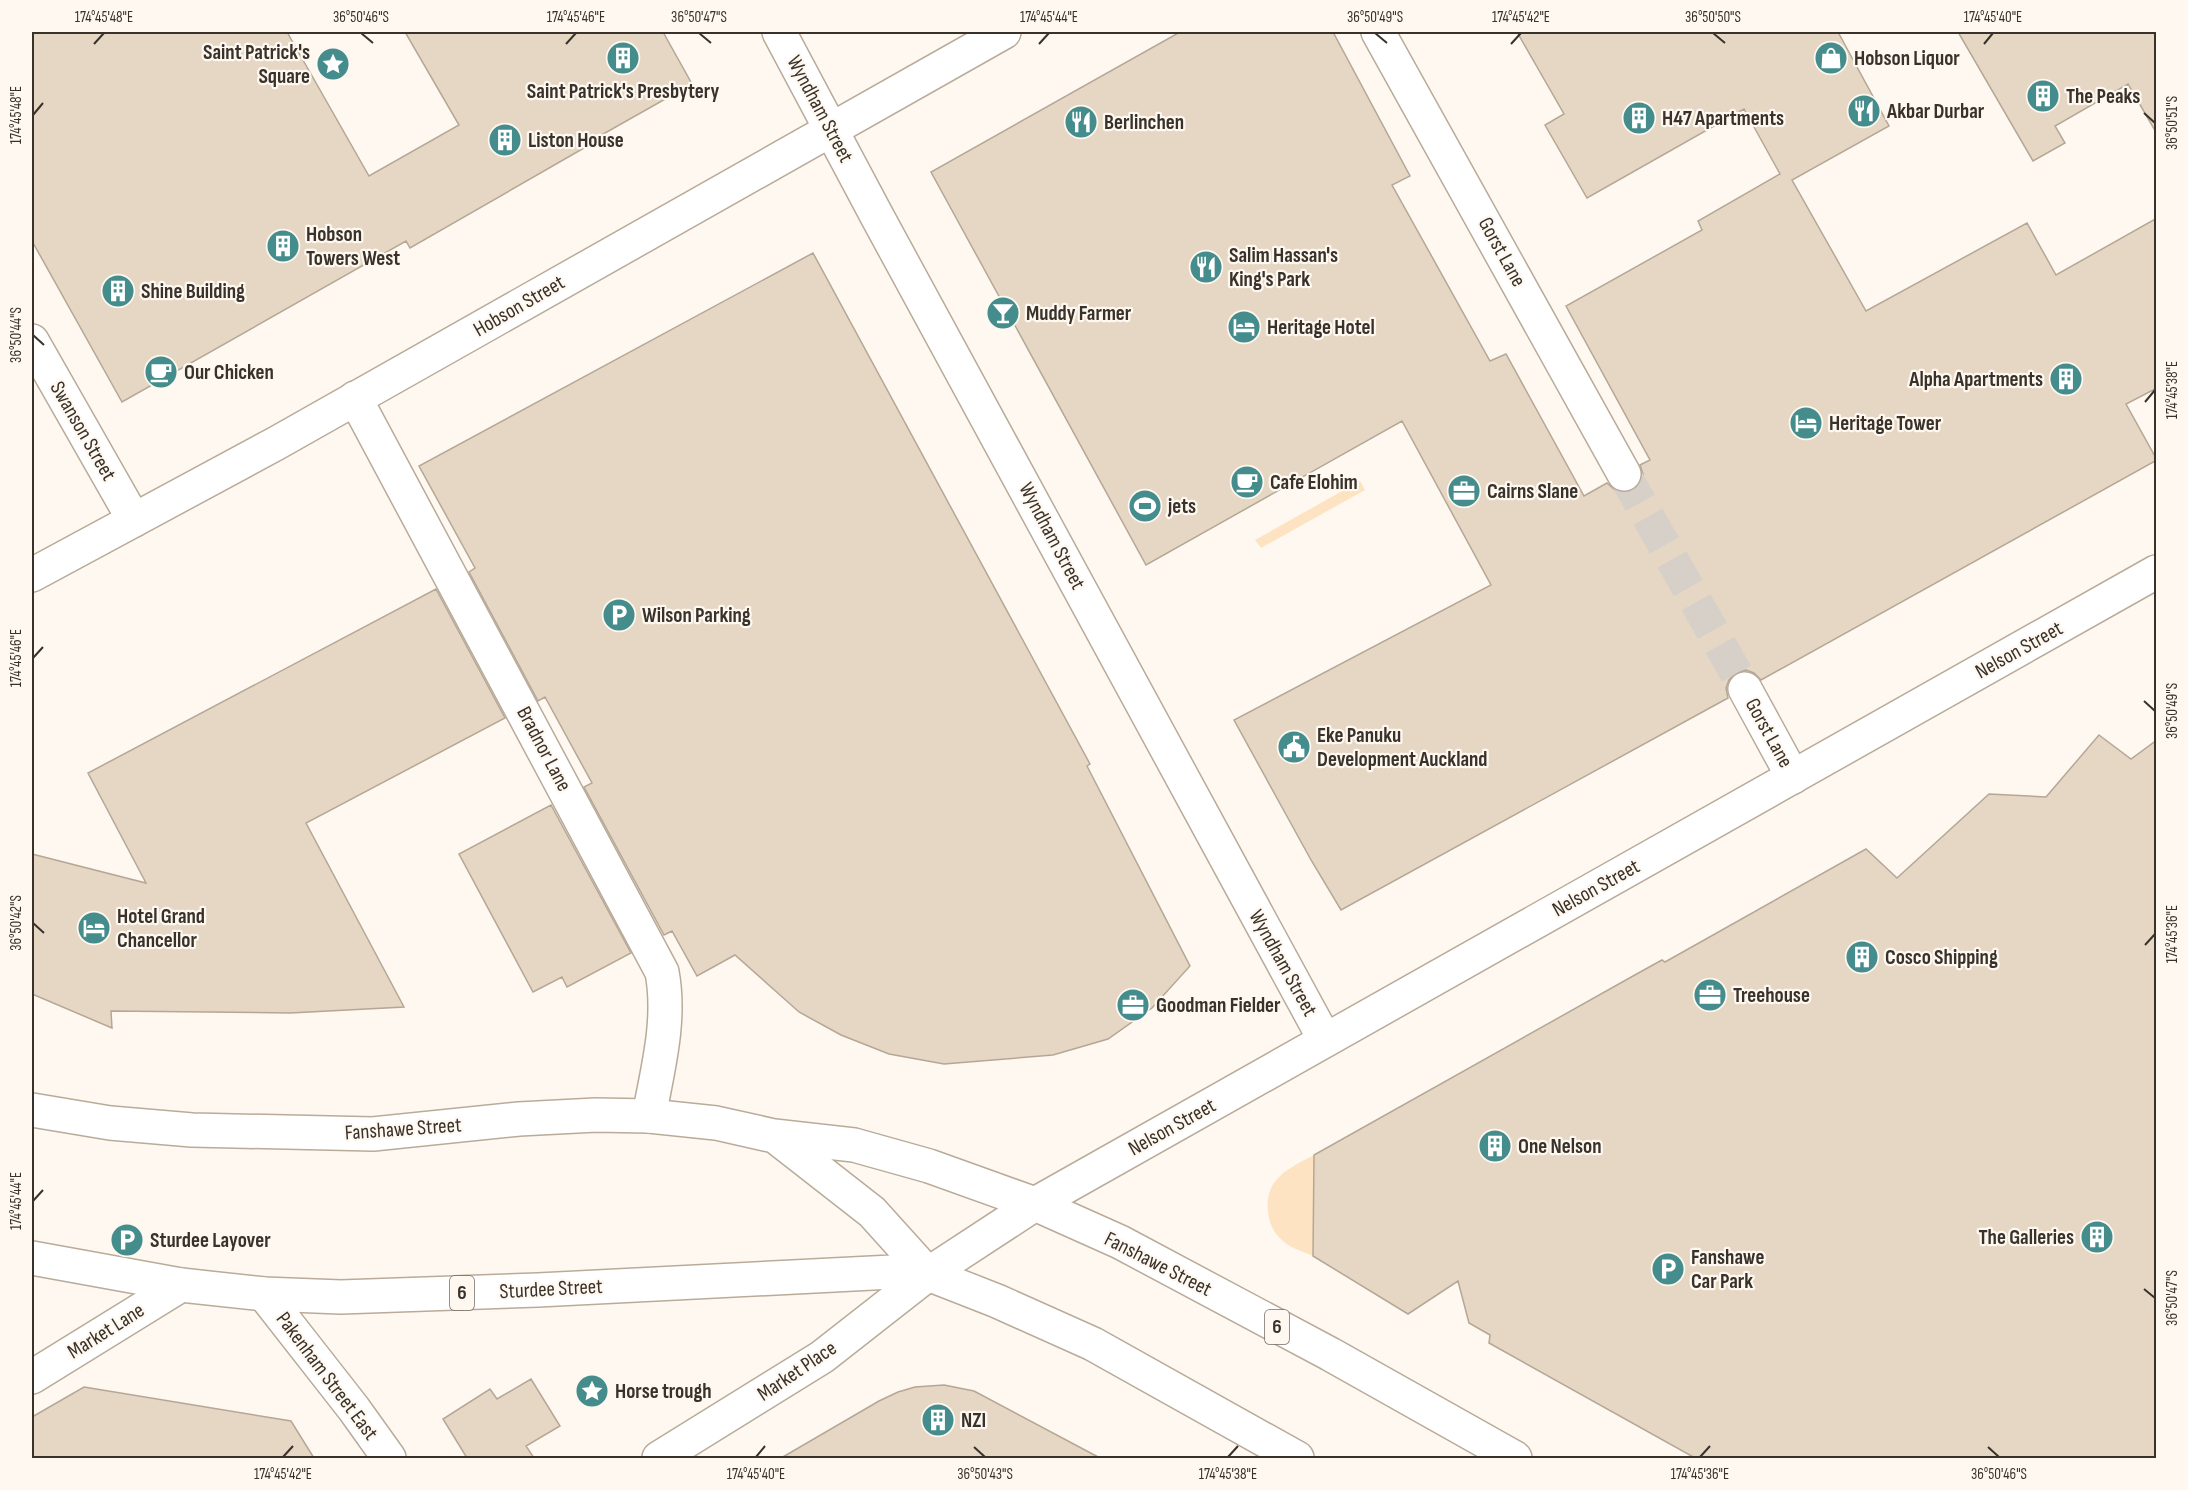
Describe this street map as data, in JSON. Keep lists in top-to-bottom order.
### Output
{
  "streets": {
    "main road": [
      "Wyndham Street",
      "Gorst Lane",
      "Hobson Street",
      "Swanson Street",
      "Nelson Street",
      "Bradnor Lane",
      "Fanshawe Street",
      "Sturdee Street",
      "6",
      "Market Lane",
      "Market Place",
      "Pakenham Street East"
    ]
  },
  "crossings": [
    ["Wyndham Street", "Hobson Street"],
    ["Wyndham Street", "Nelson Street"],
    ["Gorst Lane", "Nelson Street"],
    ["Hobson Street", "Swanson Street"],
    ["Hobson Street", "Bradnor Lane"],
    ["Nelson Street", "Fanshawe Street"],
    ["Nelson Street", "Sturdee Street"],
    ["Nelson Street", "Market Place"],
    ["Bradnor Lane", "Fanshawe Street"],
    ["Fanshawe Street", "Sturdee Street"],
    ["Fanshawe Street", "Market Place"],
    ["Sturdee Street", "Market Lane"],
    ["Sturdee Street", "Market Place"],
    ["Sturdee Street", "Pakenham Street East"]
  ],
  "places": {
    "building": [
      "Saint Patrick's Presbytery",
      "The Peaks",
      "H47 Apartments",
      "Liston House",
      "Hobson Towers West",
      "Shine Building",
      "Alpha Apartments",
      "Cosco Shipping",
      "One Nelson",
      "The Galleries",
      "NZI"
    ],
    "shop": ["Hobson Liquor"],
    "place": ["Saint Patrick's Square", "Horse trough"],
    "restaurant": ["Akbar Durbar", "Berlinchen", "Salim Hassan's King's Park"],
    "bar": ["Muddy Farmer"],
    "hotel": ["Heritage Hotel", "Heritage Tower", "Hotel Grand Chancellor"],
    "cafe": ["Our Chicken", "Cafe Elohim"],
    "office": ["Cairns Slane", "Treehouse", "Goodman Fielder"],
    "sports": ["jets"],
    "parking": ["Wilson Parking", "Sturdee Layover", "Fanshawe Car Park"],
    "public building": ["Eke Panuku Development Auckland"]
  },
  "coordinates": [
    "174°45'48\"E",
    "36°50'46\"S",
    "174°45'46\"E",
    "36°50'47\"S",
    "174°45'44\"E",
    "36°50'49\"S",
    "174°45'42\"E",
    "36°50'50\"S",
    "174°45'40\"E",
    "36°50'51\"S",
    "36°50'44\"S",
    "174°45'38\"E",
    "36°50'42\"S",
    "174°45'36\"E",
    "36°50'43\"S"
  ]
}
